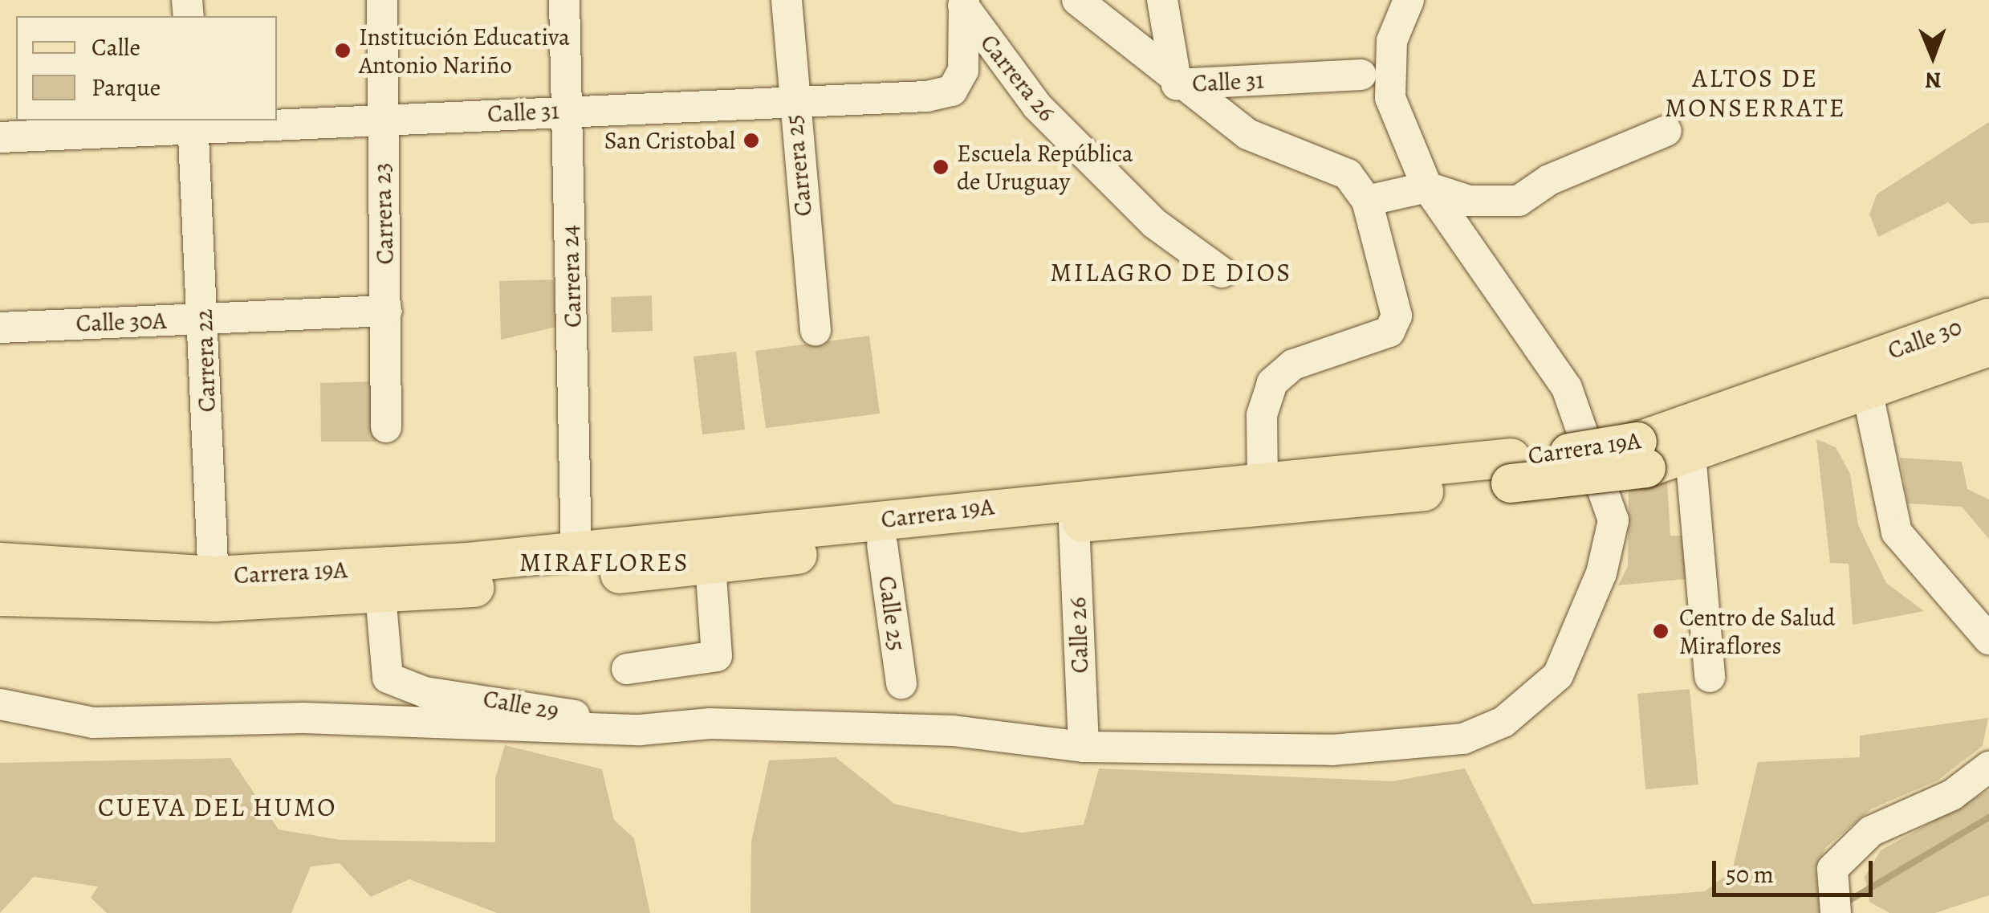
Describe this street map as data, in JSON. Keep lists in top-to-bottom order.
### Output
{
  "streets": {
    "main road": ["Calle 30", "Carrera 19A"],
    "street": [
      "Carrera 26",
      "Calle 31",
      "Carrera 25",
      "Carrera 23",
      "Carrera 24",
      "Calle 30A",
      "Carrera 22",
      "Calle 25",
      "Calle 26",
      "Calle 29"
    ]
  },
  "crossings": [
    ["Carrera 26", "Calle 31"],
    ["Calle 31", "Carrera 25"],
    ["Calle 31", "Carrera 23"],
    ["Calle 31", "Carrera 24"],
    ["Calle 31", "Carrera 22"],
    ["Carrera 23", "Calle 30A"],
    ["Carrera 24", "Carrera 19A"],
    ["Calle 30A", "Carrera 22"],
    ["Calle 30", "Carrera 19A"],
    ["Carrera 22", "Carrera 19A"],
    ["Carrera 19A", "Calle 25"],
    ["Carrera 19A", "Calle 26"],
    ["Carrera 19A", "Calle 29"]
  ],
  "districts": [
    "ALTOS DE MONSERRATE",
    "MILAGRO DE DIOS",
    "MIRAFLORES",
    "CUEVA DEL HUMO"
  ],
  "places": [
    "Institución Educativa Antonio Nariño",
    "San Cristobal",
    "Escuela República de Uruguay",
    "Centro de Salud Miraflores"
  ],
  "legend": ["Calle", "Parque"],
  "scale_bar": "50 m",
  "north": "bottom"
}
